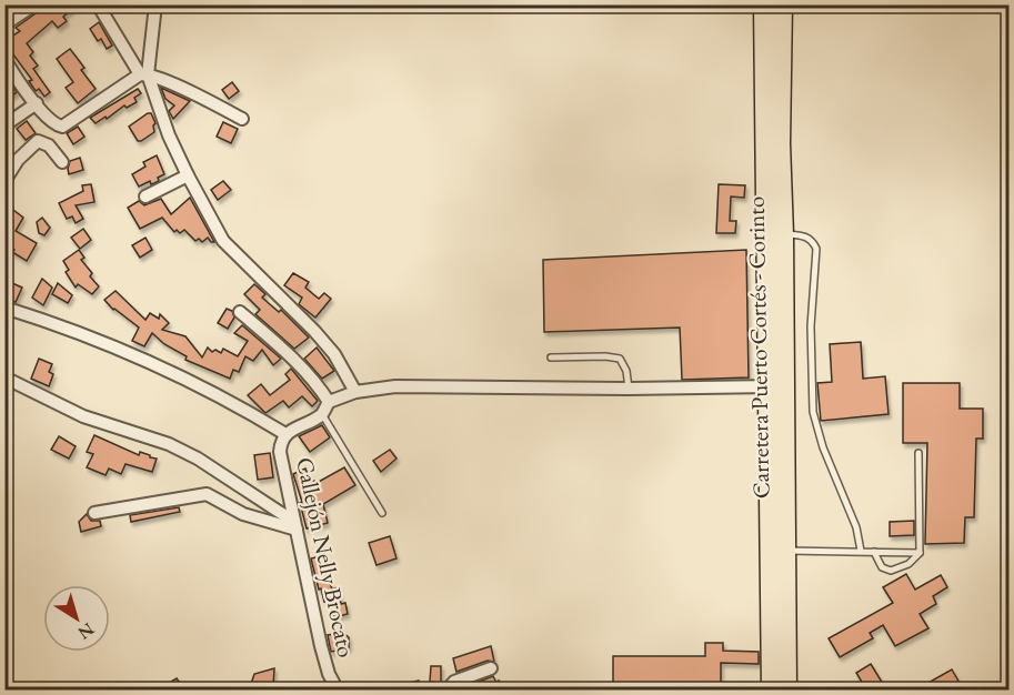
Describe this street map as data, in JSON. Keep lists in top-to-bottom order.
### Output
{
  "streets": {
    "highway": ["Carretera Puerto Cortés - Corinto"],
    "street": ["Callejón Nelly Brocato"]
  },
  "north": "bottom right"
}
